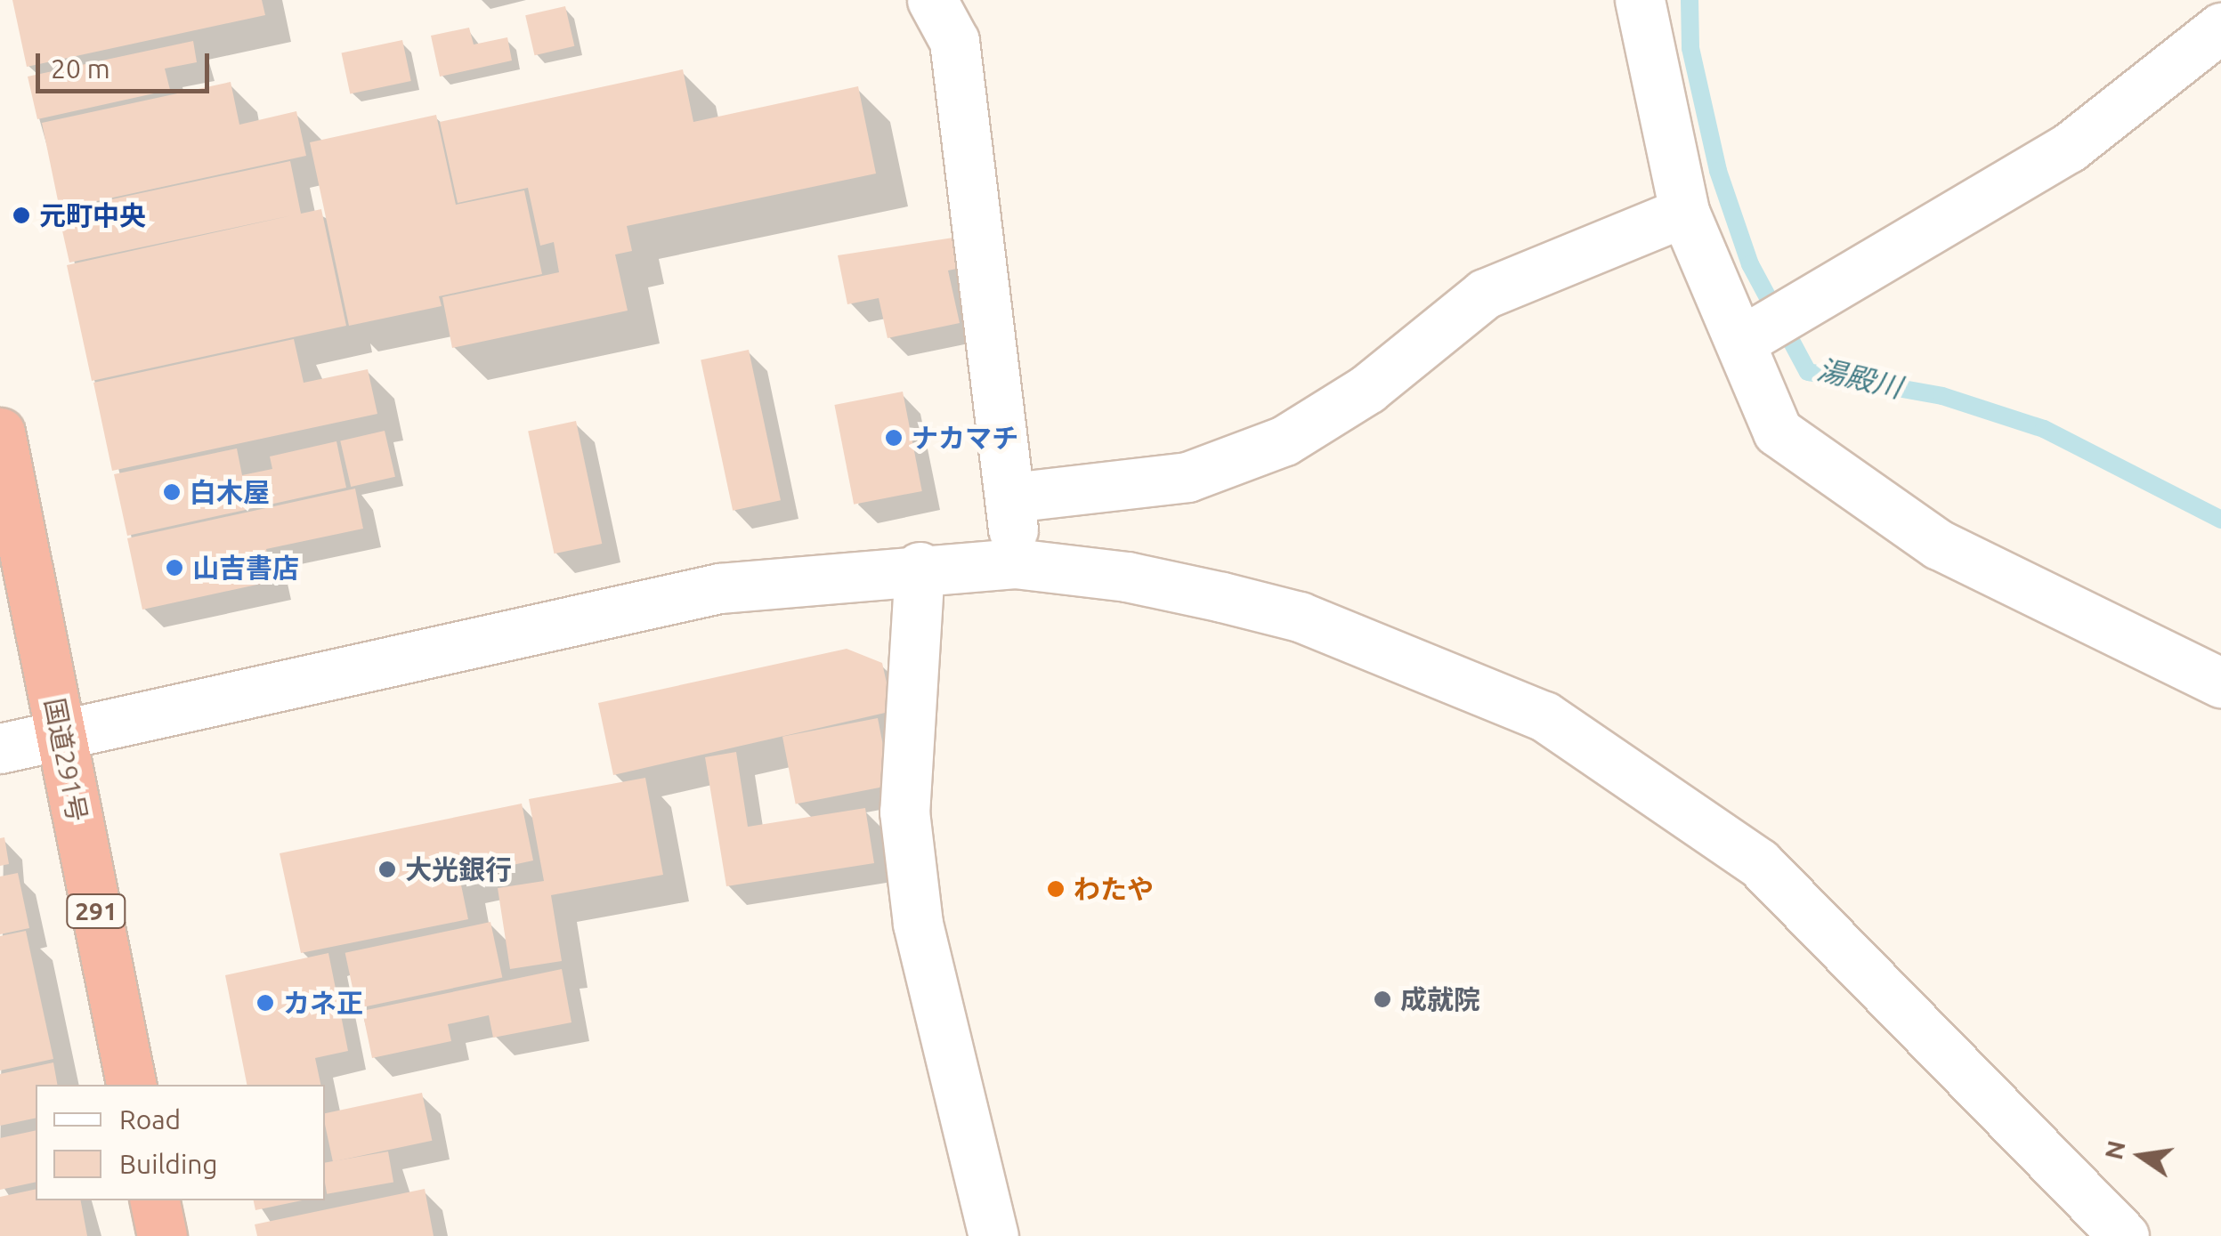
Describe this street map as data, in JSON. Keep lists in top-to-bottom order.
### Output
{
  "streets": {
    "highway": ["国道291号", "291"]
  },
  "water": ["湯殿川"],
  "places": [
    "元町中央",
    "ナカマチ",
    "白木屋",
    "山吉書店",
    "大光銀行",
    "わたや",
    "成就院",
    "カネ正"
  ],
  "legend": ["Road", "Building"],
  "scale_bar": "20 m",
  "north": "left"
}
